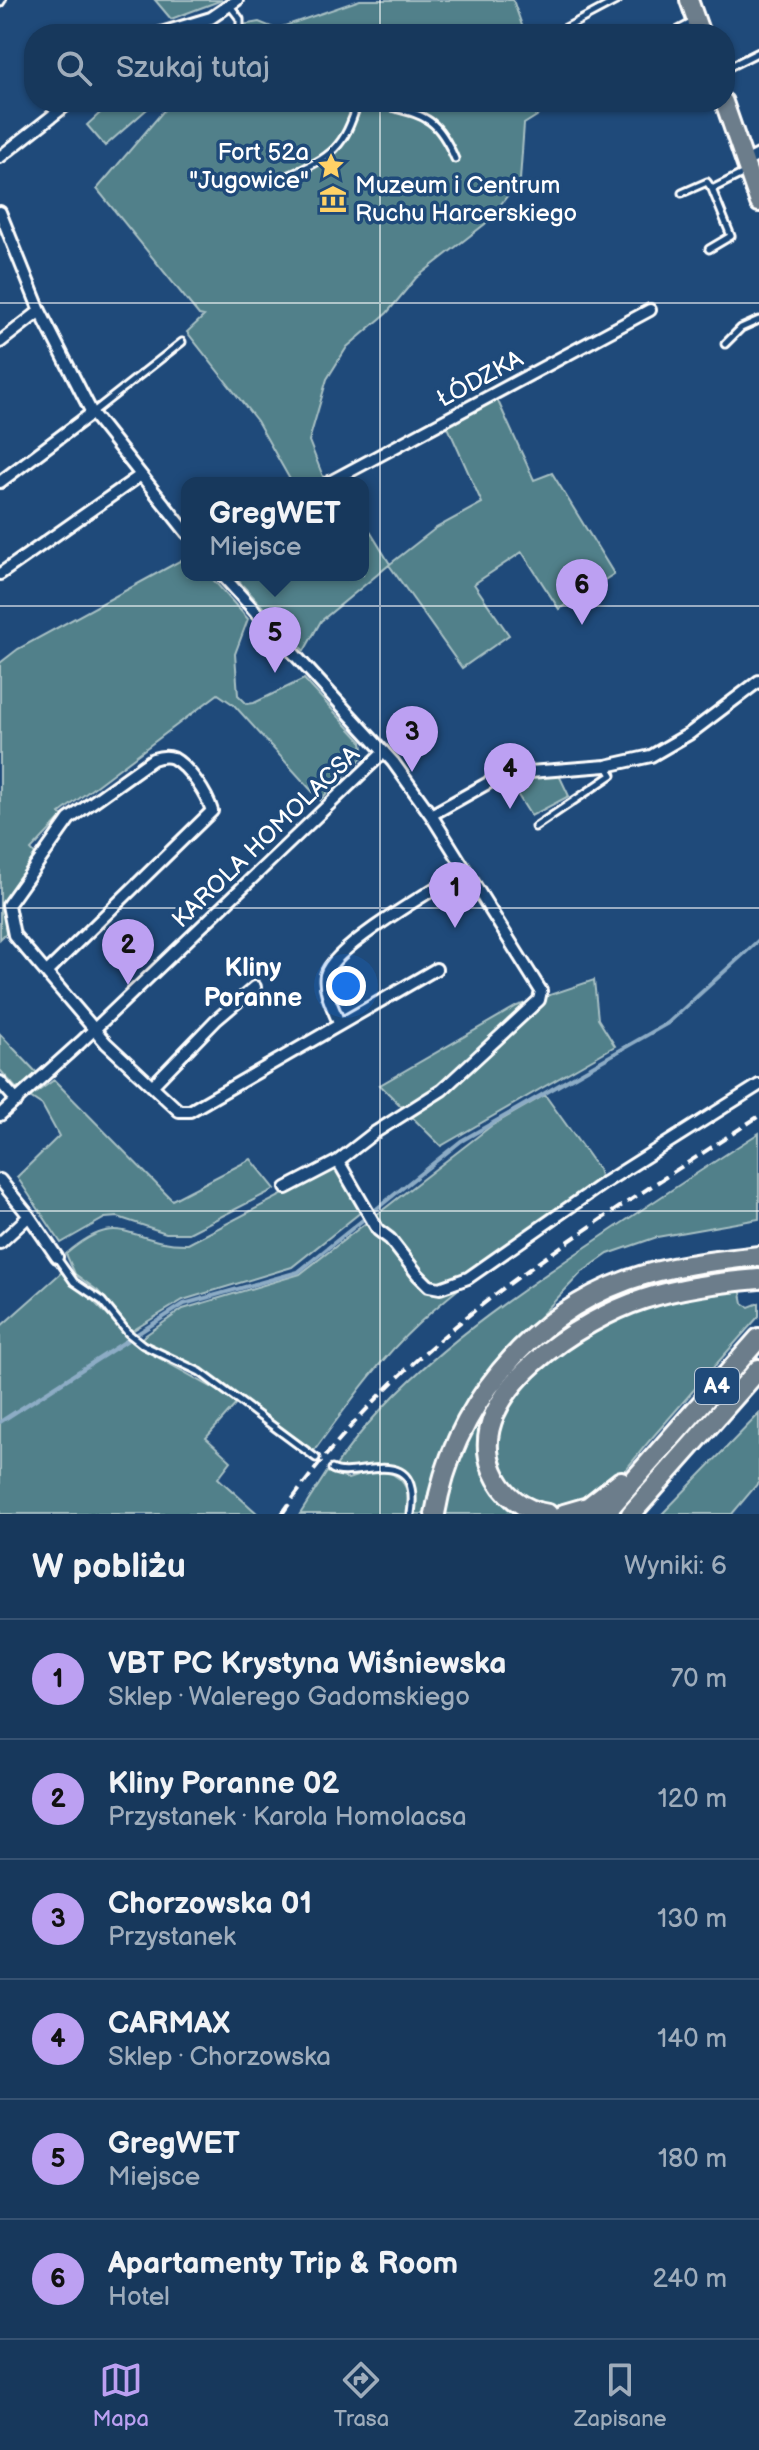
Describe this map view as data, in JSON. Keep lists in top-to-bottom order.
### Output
{
  "streets": {
    "highway": ["A4"],
    "street": ["ŁÓDZKA", "KAROLA HOMOLACSA"]
  },
  "districts": ["Kliny Poranne"],
  "places": {
    "place": ["Fort 52a \"Jugowice\""],
    "museum": ["Muzeum i Centrum Ruchu Harcerskiego"]
  },
  "page": {
    "search": "Szukaj tutaj",
    "popup": ["GregWET", "Miejsce"],
    "pins": [
      "6",
      "5",
      "3",
      "4",
      "1",
      "2"
    ],
    "heading": ["W pobliżu", "Wyniki: 6"],
    "list": [
      {
        "mark": "1",
        "name": "VBT PC Krystyna Wiśniewska",
        "note": "Sklep · Walerego Gadomskiego",
        "value": "70 m"
      },
      {
        "mark": "2",
        "name": "Kliny Poranne 02",
        "note": "Przystanek · Karola Homolacsa",
        "value": "120 m"
      },
      {
        "mark": "3",
        "name": "Chorzowska 01",
        "note": "Przystanek",
        "value": "130 m"
      },
      {
        "mark": "4",
        "name": "CARMAX",
        "note": "Sklep · Chorzowska",
        "value": "140 m"
      },
      {
        "mark": "5",
        "name": "GregWET",
        "note": "Miejsce",
        "value": "180 m"
      },
      {
        "mark": "6",
        "name": "Apartamenty Trip & Room",
        "note": "Hotel",
        "value": "240 m"
      }
    ],
    "nav": ["Mapa", "Trasa", "Zapisane"]
  }
}
